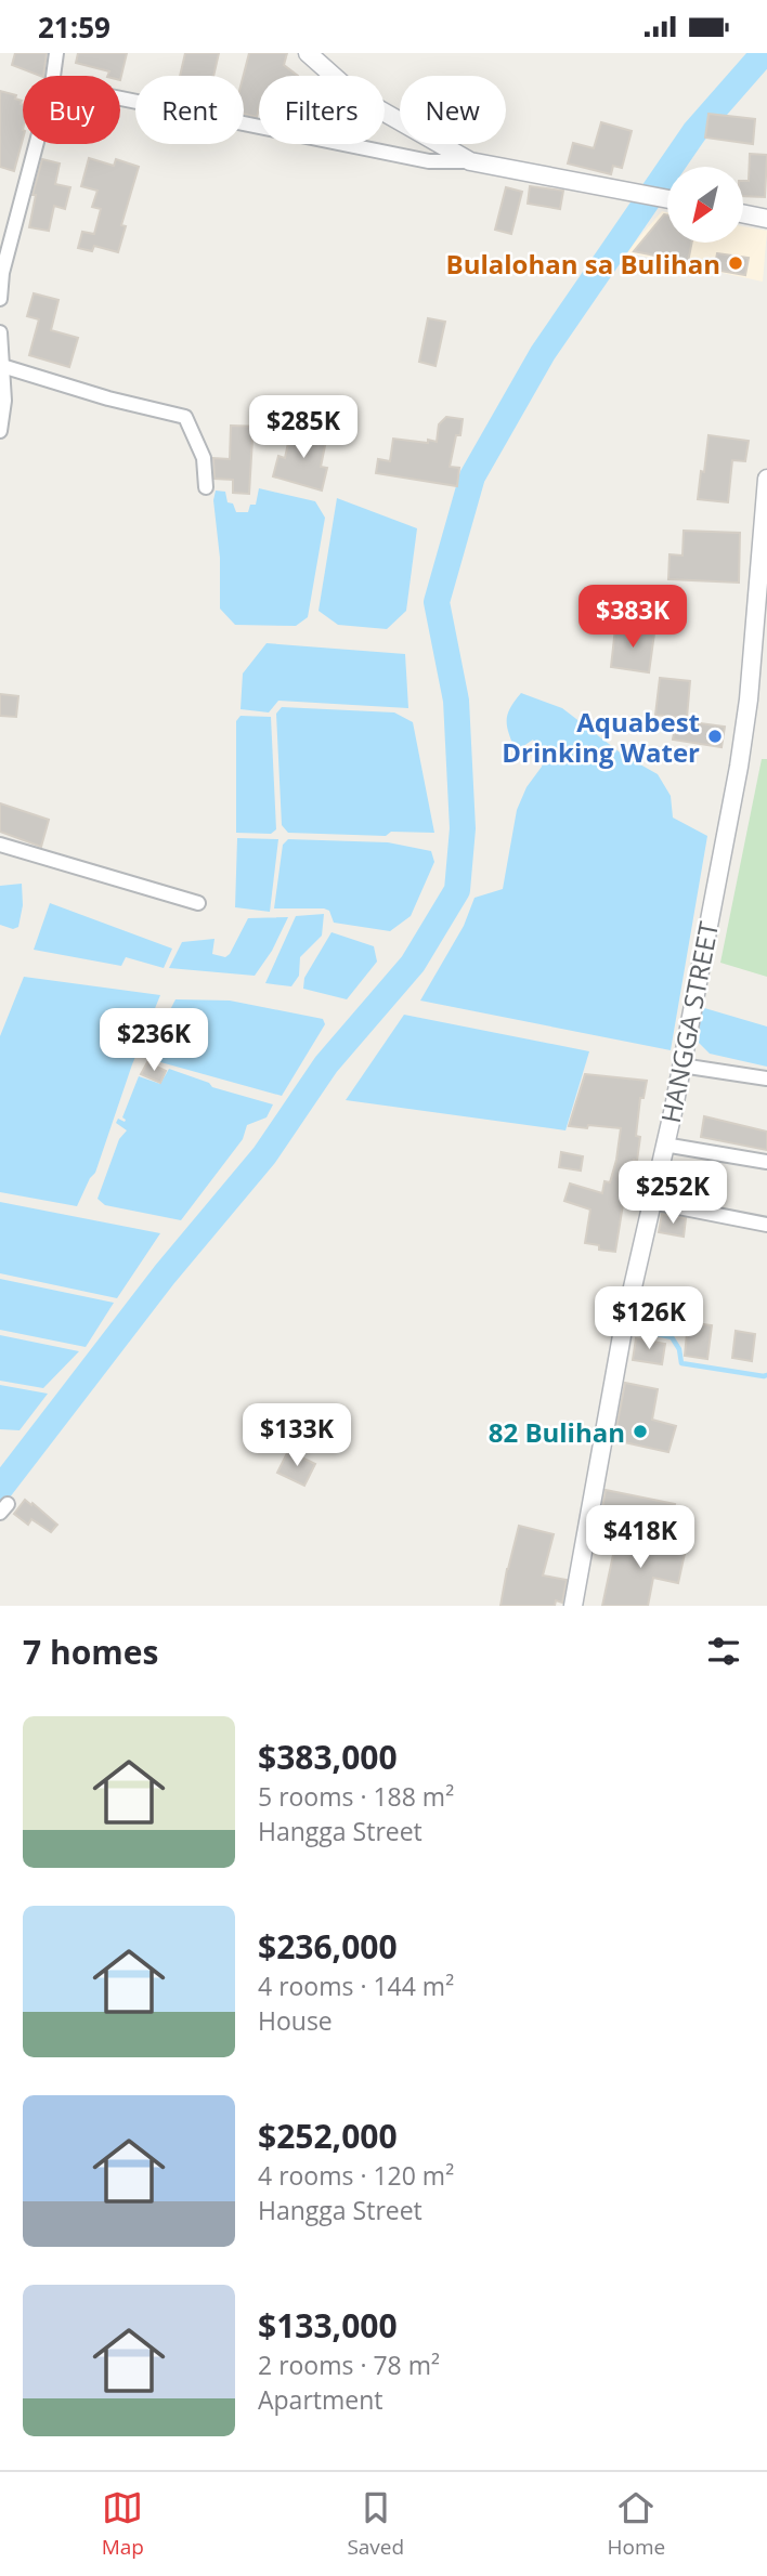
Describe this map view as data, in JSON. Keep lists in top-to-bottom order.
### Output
{
  "streets": {
    "street": ["HANGGA STREET"]
  },
  "places": ["Bulalohan sa Bulihan", "Aquabest Drinking Water", "82 Bulihan"],
  "north": "bottom left",
  "page": {
    "status": "21:59",
    "chip": [
      "Buy",
      "Rent",
      "Filters",
      "New"
    ],
    "price": [
      "$285K",
      "$383K",
      "$236K",
      "$252K",
      "$126K",
      "$133K",
      "$418K"
    ],
    "heading": "7 homes",
    "list": [
      {
        "name": "$383,000",
        "note": "5 rooms · 188 m² · Hangga Street"
      },
      {
        "name": "$236,000",
        "note": "4 rooms · 144 m² · House"
      },
      {
        "name": "$252,000",
        "note": "4 rooms · 120 m² · Hangga Street"
      },
      {
        "name": "$133,000",
        "note": "2 rooms · 78 m² · Apartment"
      }
    ],
    "tabs": ["Map", "Saved", "Home"]
  }
}
